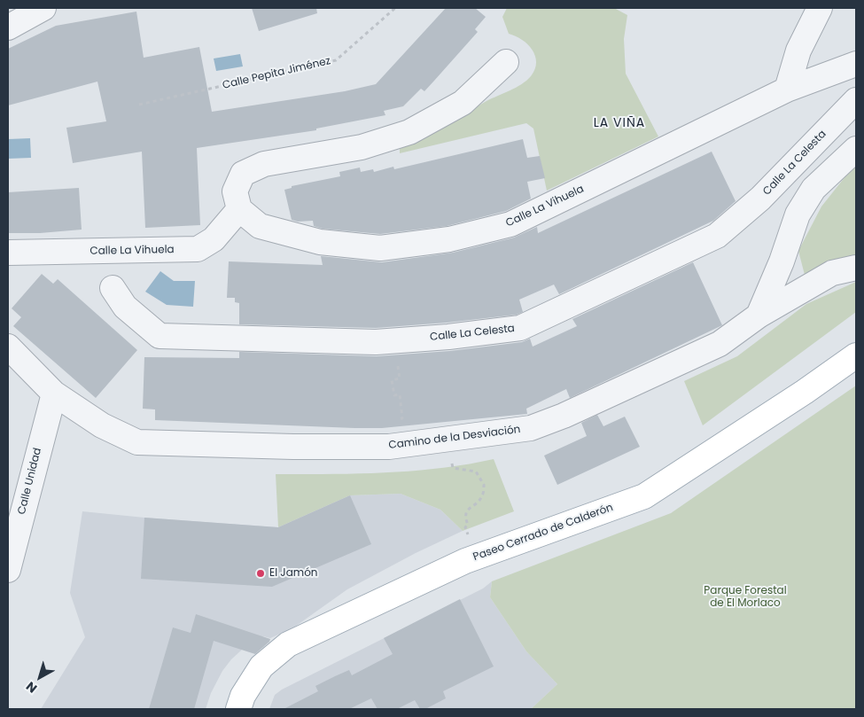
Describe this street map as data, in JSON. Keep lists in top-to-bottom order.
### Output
{
  "streets": {
    "main road": ["Paseo Cerrado de Calderón"],
    "street": [
      "Calle La Celesta",
      "Calle La Vihuela",
      "Camino de la Desviación",
      "Calle Unidad"
    ],
    "path": ["Calle Pepita Jiménez"]
  },
  "crossings": [
    ["Camino de la Desviación", "Calle Unidad"]
  ],
  "districts": ["LA VIÑA"],
  "parks": ["Parque Forestal de El Morlaco"],
  "places": ["El Jamón"],
  "north": "bottom left"
}
